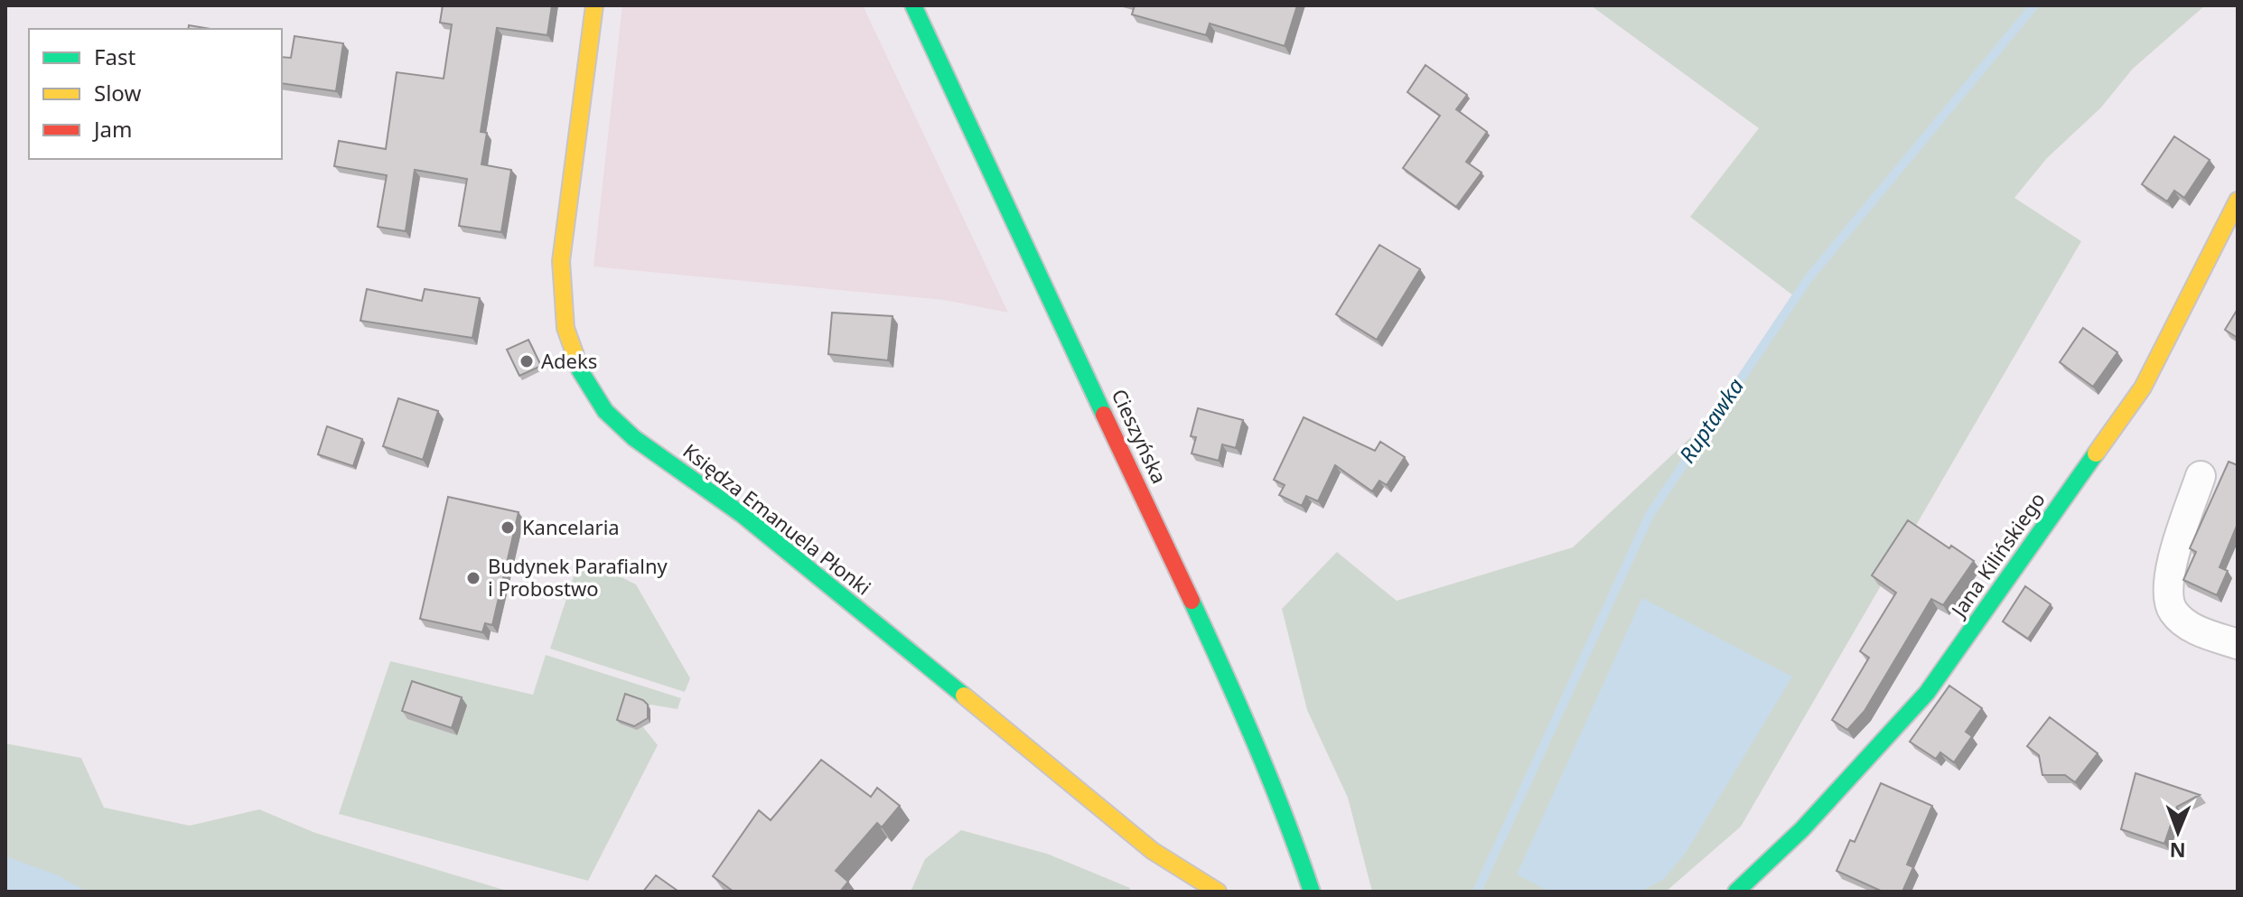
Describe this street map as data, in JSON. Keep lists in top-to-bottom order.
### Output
{
  "streets": {
    "street": ["Cieszyńska", "Księdza Emanuela Płonki", "Jana Kilińskiego"]
  },
  "water": ["Ruptawka"],
  "places": ["Adeks", "Kancelaria", "Budynek Parafialny i Probostwo"],
  "legend": ["Fast", "Slow", "Jam"],
  "north": "bottom"
}
